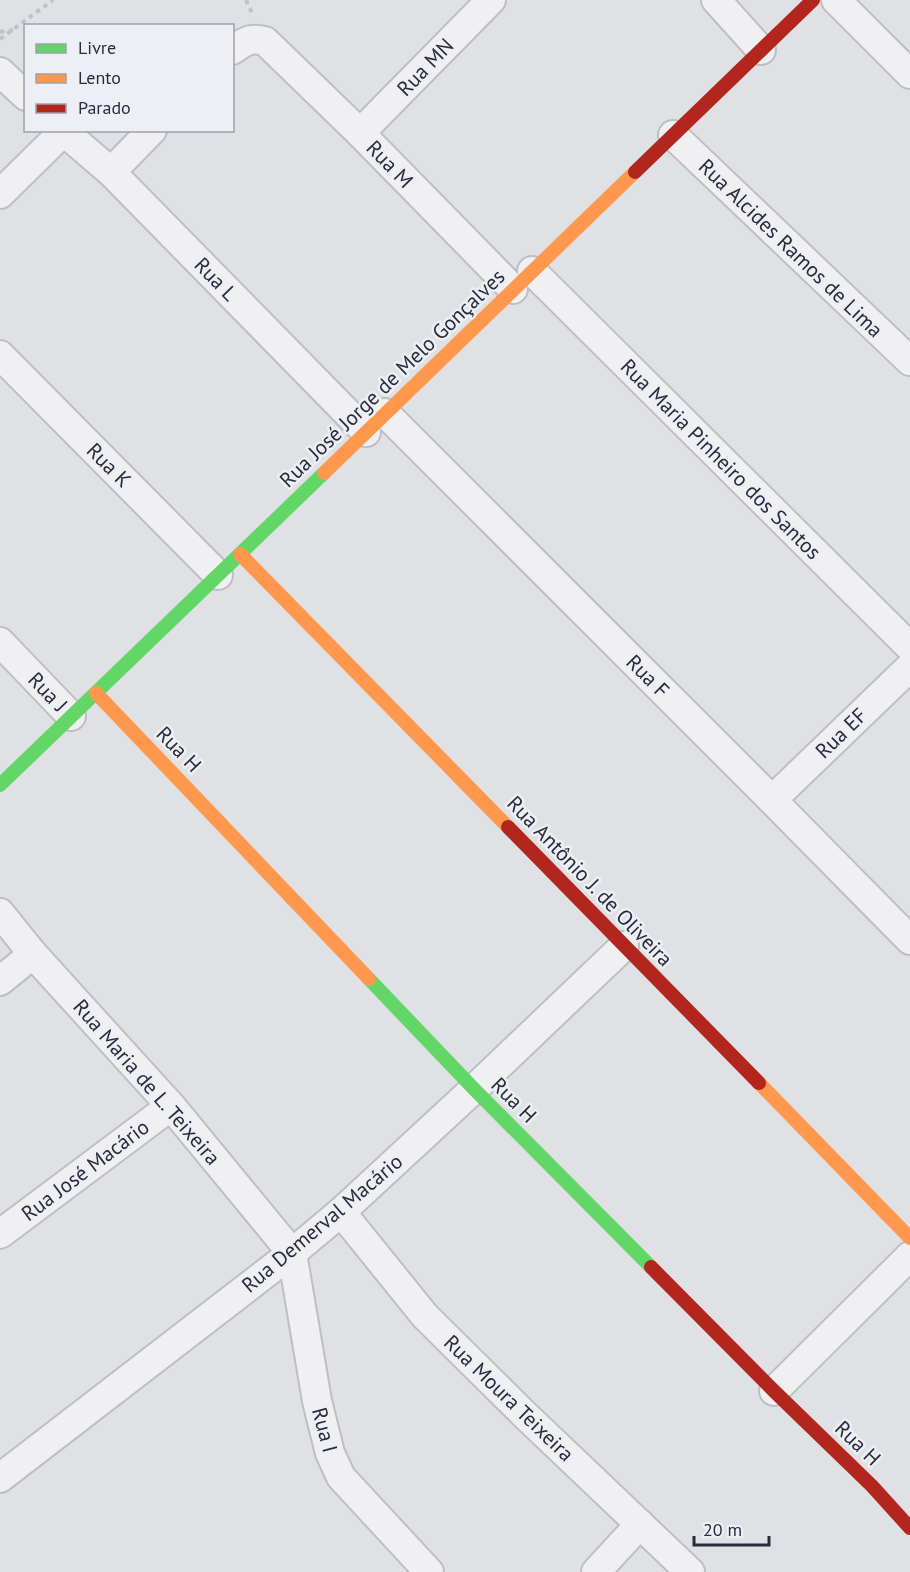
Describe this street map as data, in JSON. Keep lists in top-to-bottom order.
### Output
{
  "streets": {
    "street": [
      "Rua MN",
      "Rua M",
      "Rua Alcides Ramos de Lima",
      "Rua L",
      "Rua José Jorge de Melo Gonçalves",
      "Rua Maria Pinheiro dos Santos",
      "Rua K",
      "Rua F",
      "Rua J",
      "Rua EF",
      "Rua H",
      "Rua Antônio J. de Oliveira",
      "Rua Maria de L. Teixeira",
      "Rua José Macário",
      "Rua Demerval Macário",
      "Rua Moura Teixeira",
      "Rua I"
    ]
  },
  "crossings": [
    ["Rua MN", "Rua M"],
    ["Rua M", "Rua José Jorge de Melo Gonçalves"],
    ["Rua M", "Rua Maria Pinheiro dos Santos"],
    ["Rua Alcides Ramos de Lima", "Rua José Jorge de Melo Gonçalves"],
    ["Rua L", "Rua José Jorge de Melo Gonçalves"],
    ["Rua L", "Rua F"],
    ["Rua José Jorge de Melo Gonçalves", "Rua Maria Pinheiro dos Santos"],
    ["Rua José Jorge de Melo Gonçalves", "Rua K"],
    ["Rua José Jorge de Melo Gonçalves", "Rua F"],
    ["Rua José Jorge de Melo Gonçalves", "Rua J"],
    ["Rua José Jorge de Melo Gonçalves", "Rua H"],
    ["Rua José Jorge de Melo Gonçalves", "Rua Antônio J. de Oliveira"],
    ["Rua F", "Rua EF"],
    ["Rua H", "Rua Demerval Macário"],
    ["Rua Antônio J. de Oliveira", "Rua Demerval Macário"],
    ["Rua Maria de L. Teixeira", "Rua José Macário"],
    ["Rua Maria de L. Teixeira", "Rua Demerval Macário"],
    ["Rua Maria de L. Teixeira", "Rua I"],
    ["Rua Demerval Macário", "Rua Moura Teixeira"],
    ["Rua Demerval Macário", "Rua I"]
  ],
  "legend": ["Livre", "Lento", "Parado"],
  "scale_bar": "20 m"
}
